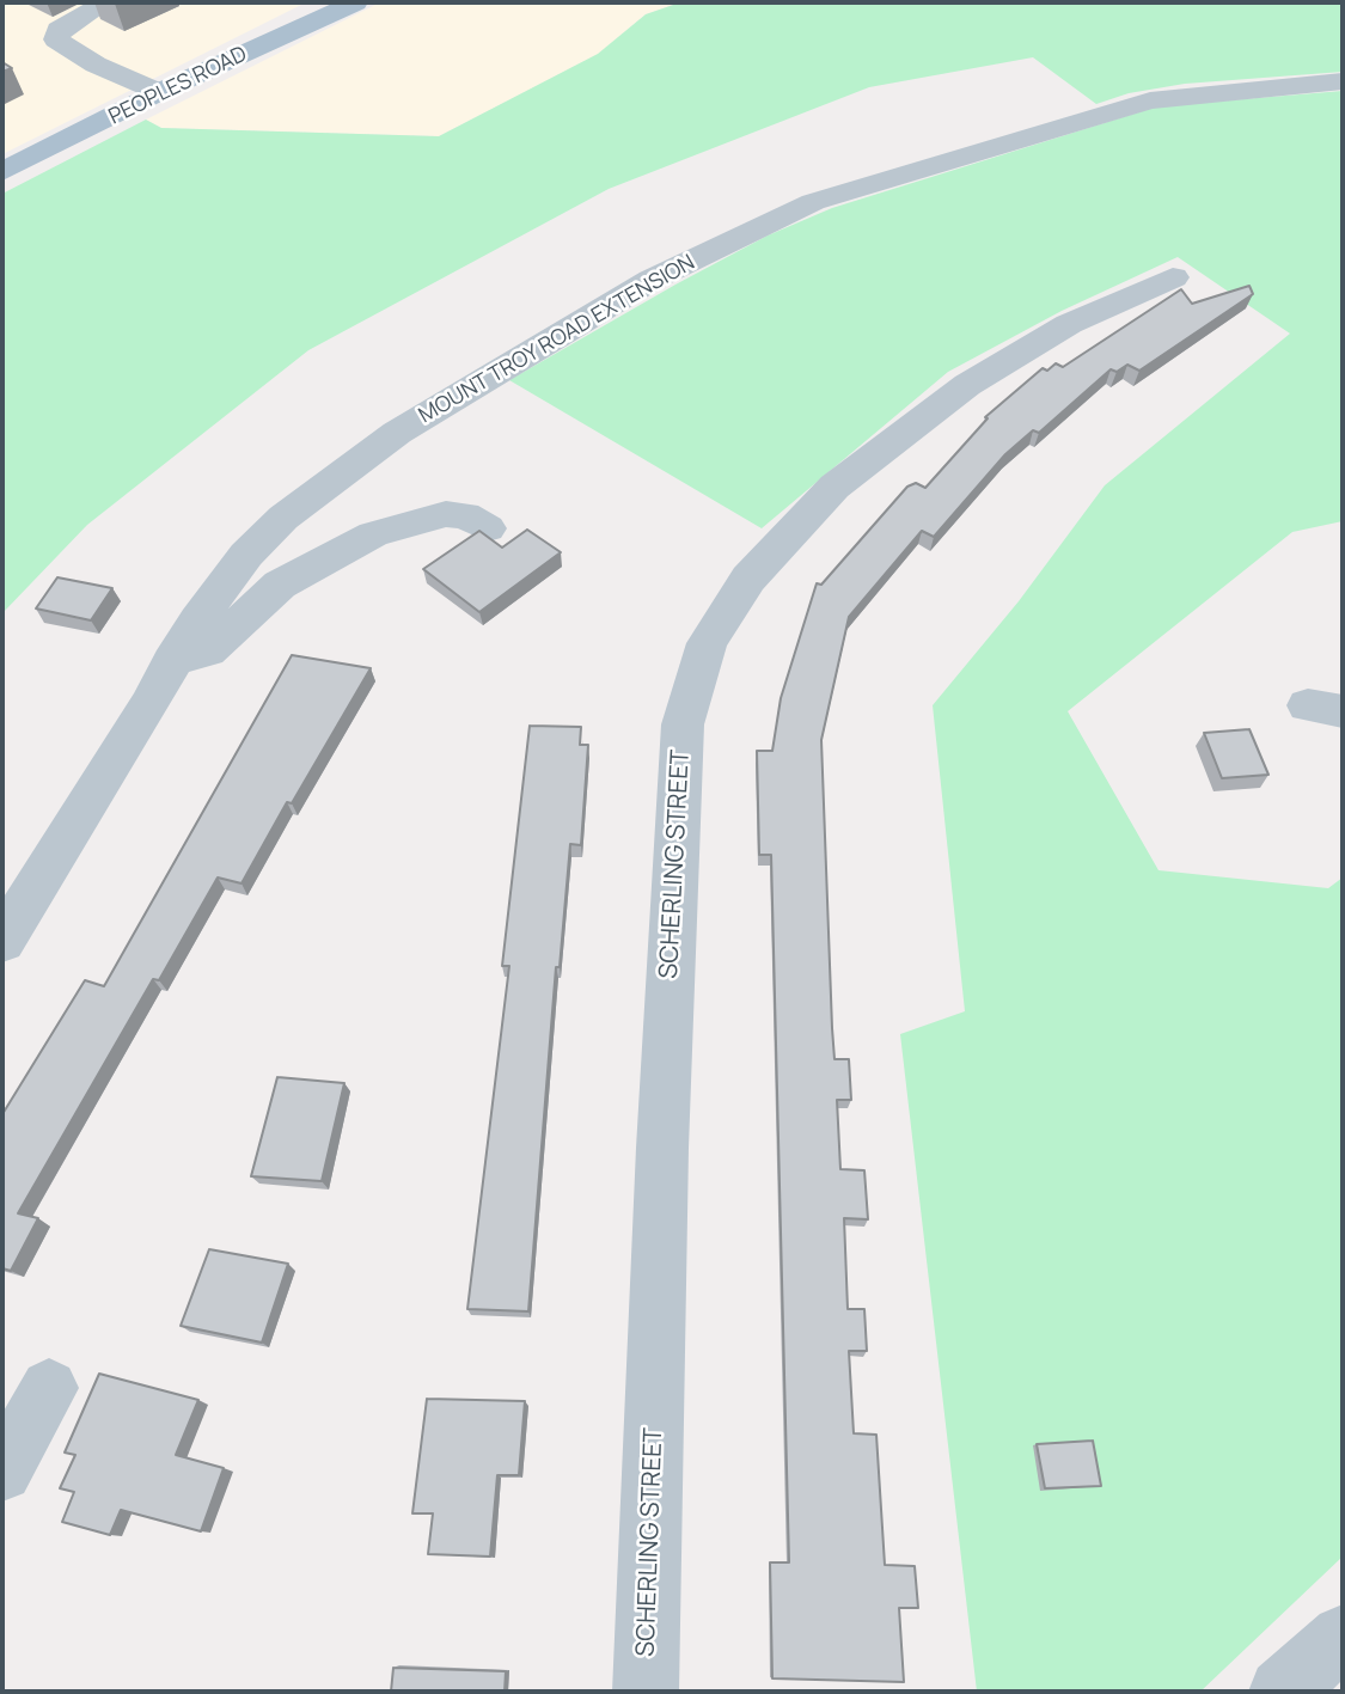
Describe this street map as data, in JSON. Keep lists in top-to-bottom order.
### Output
{
  "streets": {
    "main road": ["PEOPLES ROAD"],
    "street": ["MOUNT TROY ROAD EXTENSION", "SCHERLING STREET"]
  }
}
